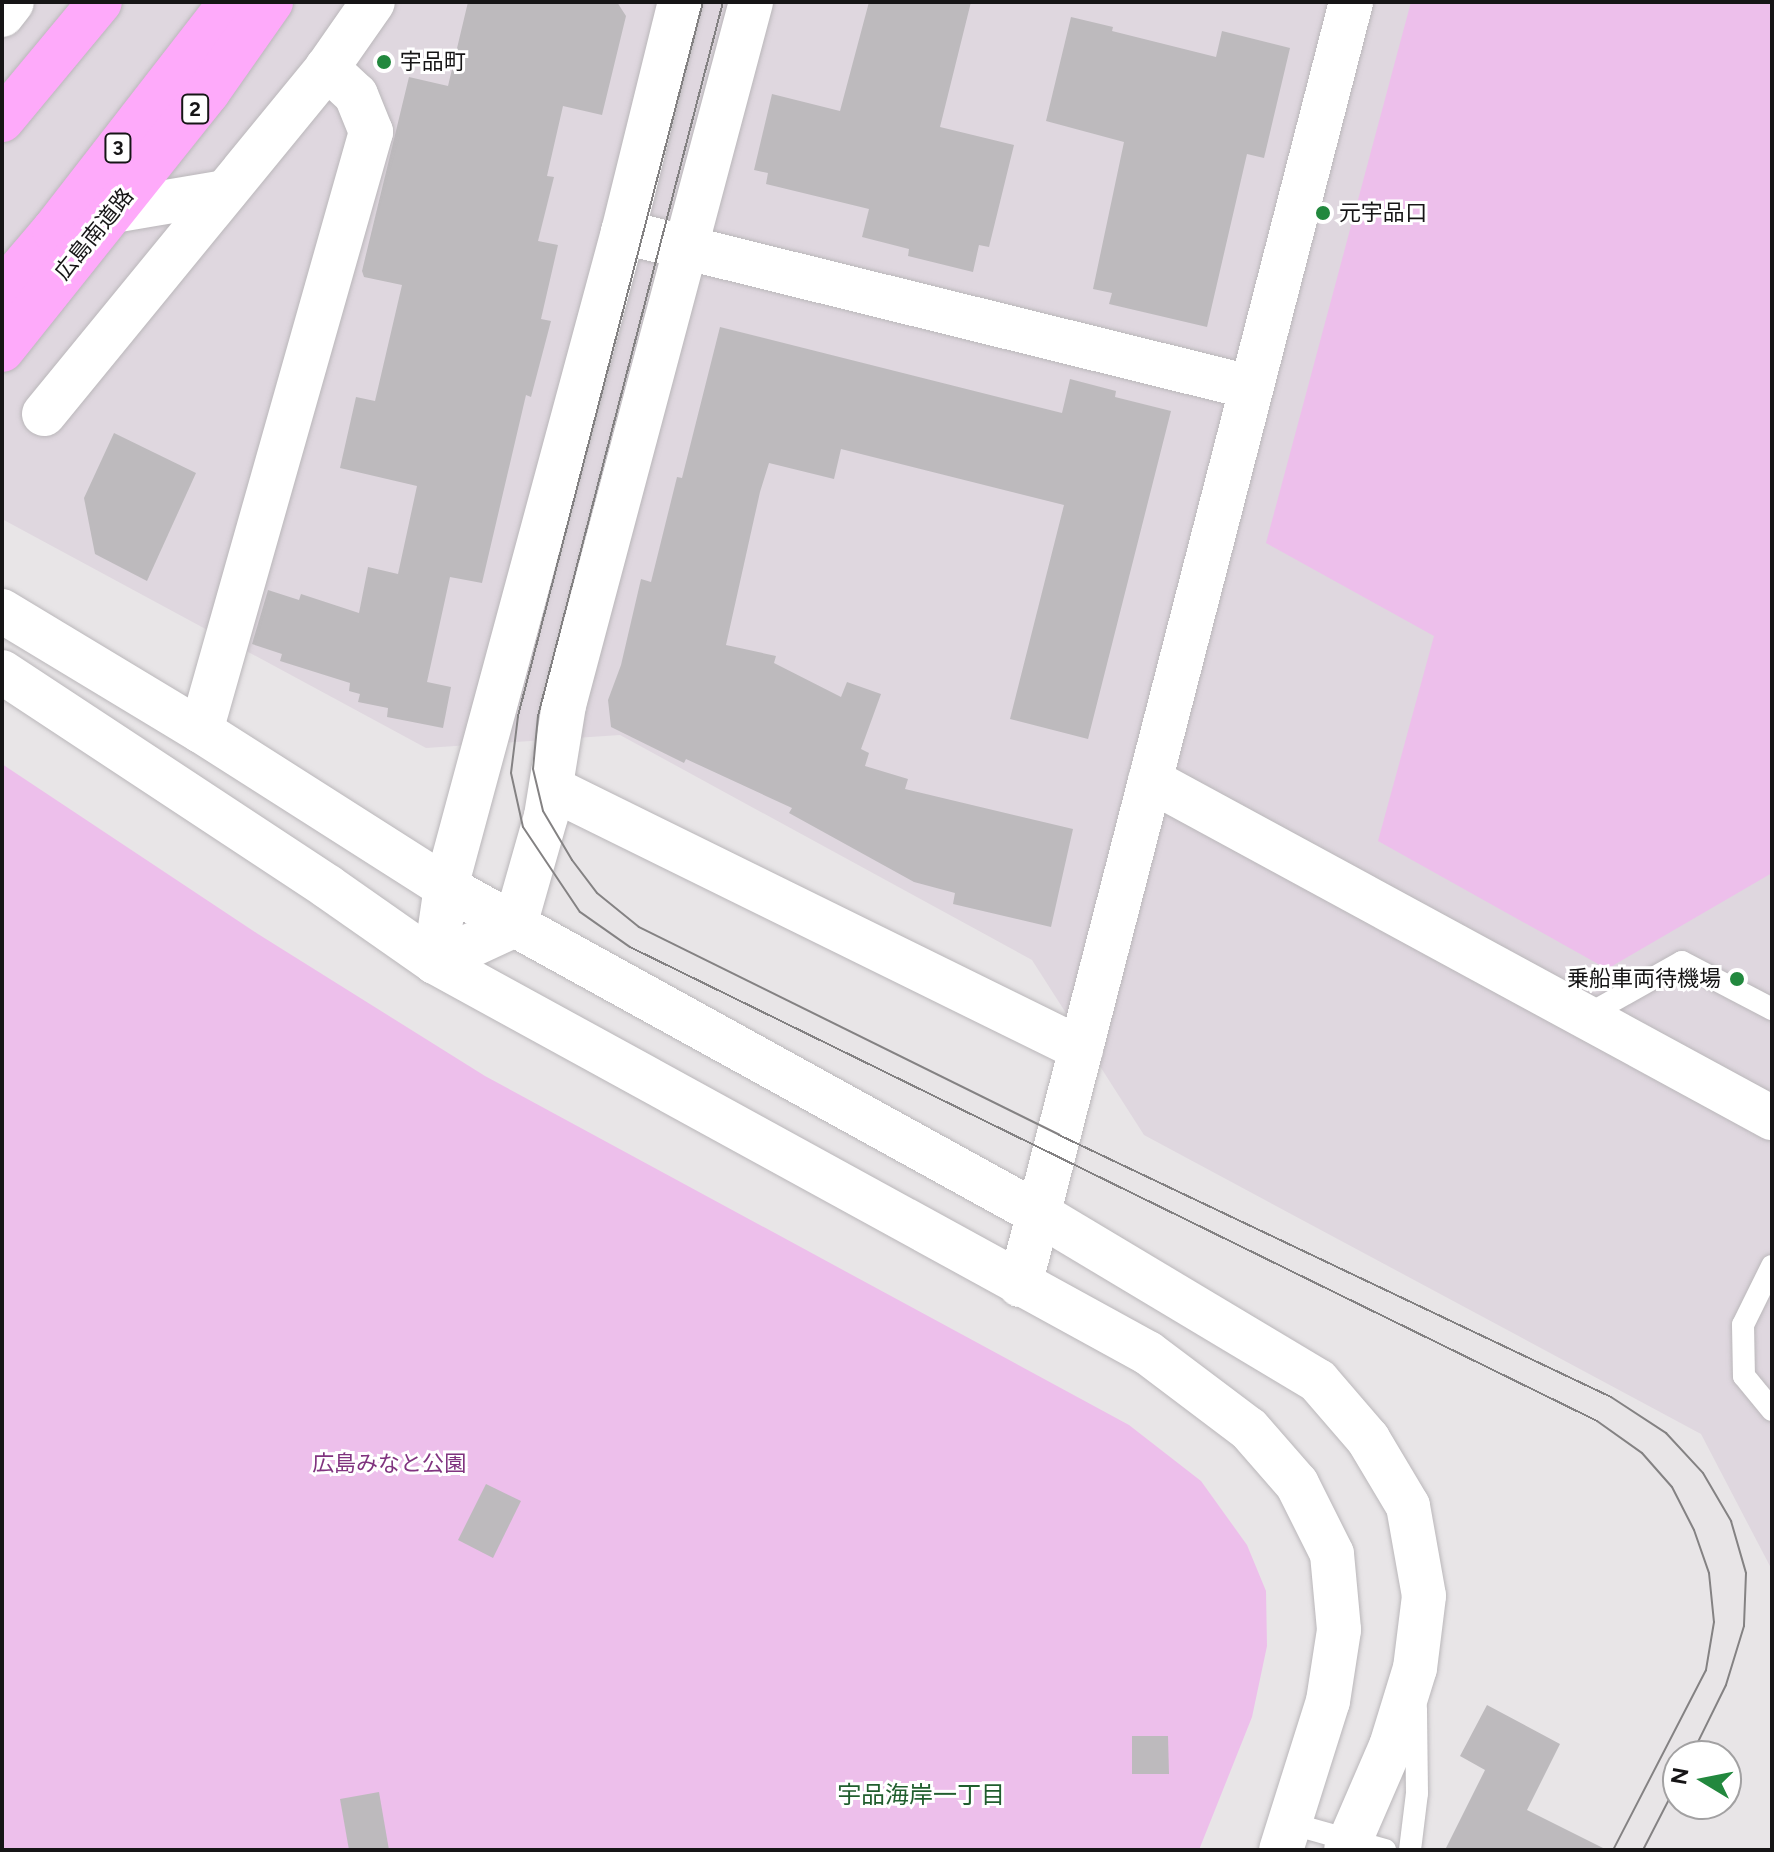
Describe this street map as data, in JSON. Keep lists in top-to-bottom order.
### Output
{
  "streets": {
    "highway": ["2", "3", "広島南道路"]
  },
  "districts": ["宇品海岸一丁目"],
  "parks": ["広島みなと公園"],
  "places": ["宇品町", "元宇品口", "乗船車両待機場"],
  "north": "left"
}
